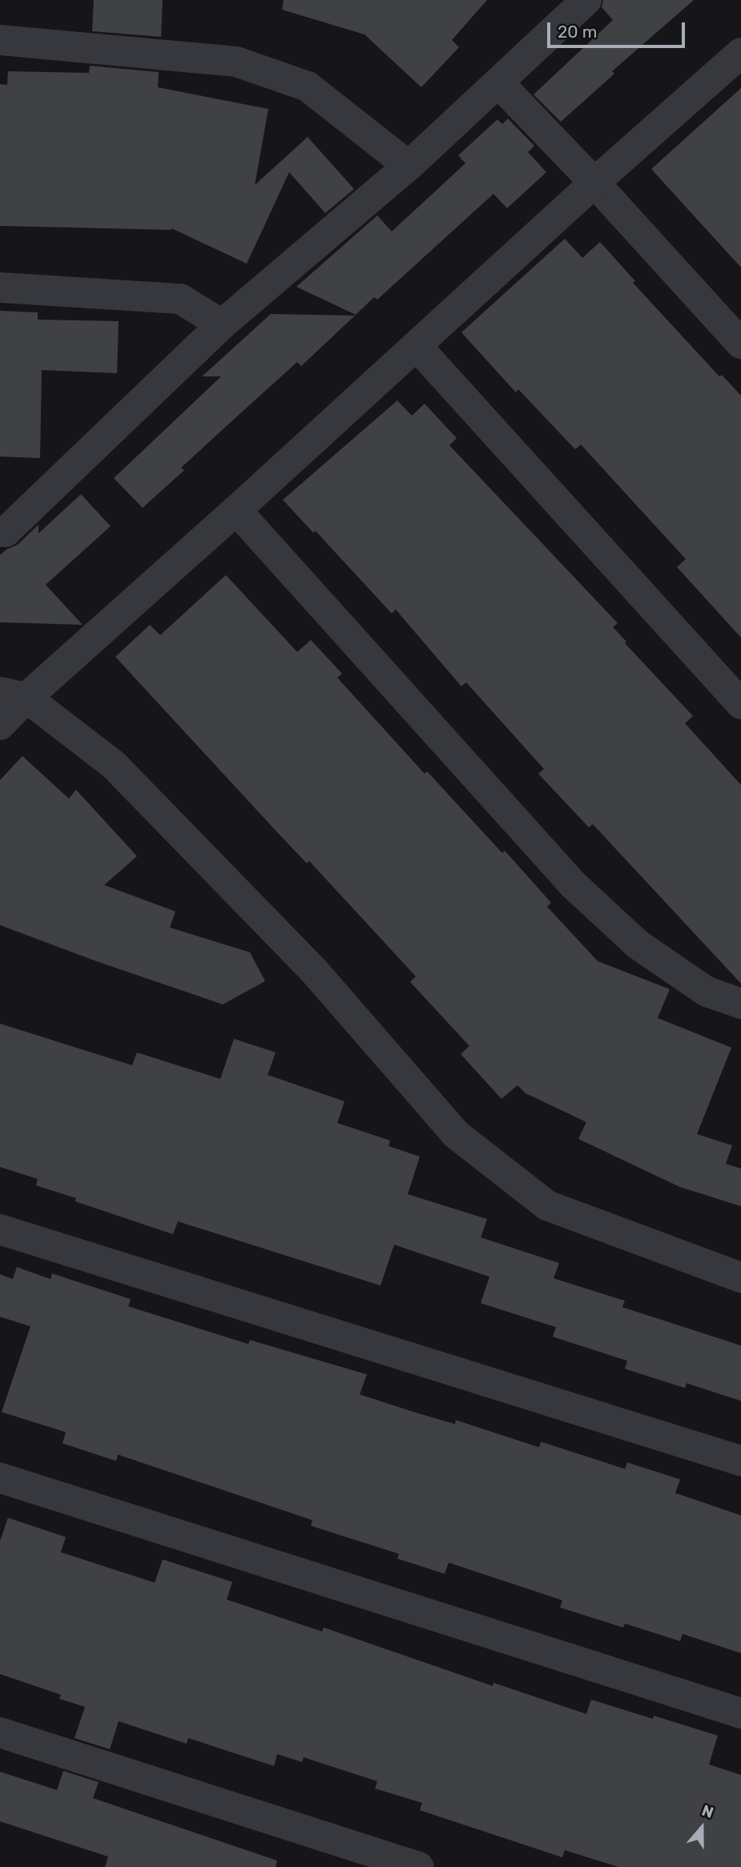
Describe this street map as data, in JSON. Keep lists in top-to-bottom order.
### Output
{
  "scale_bar": "20 m",
  "north": "top"
}
